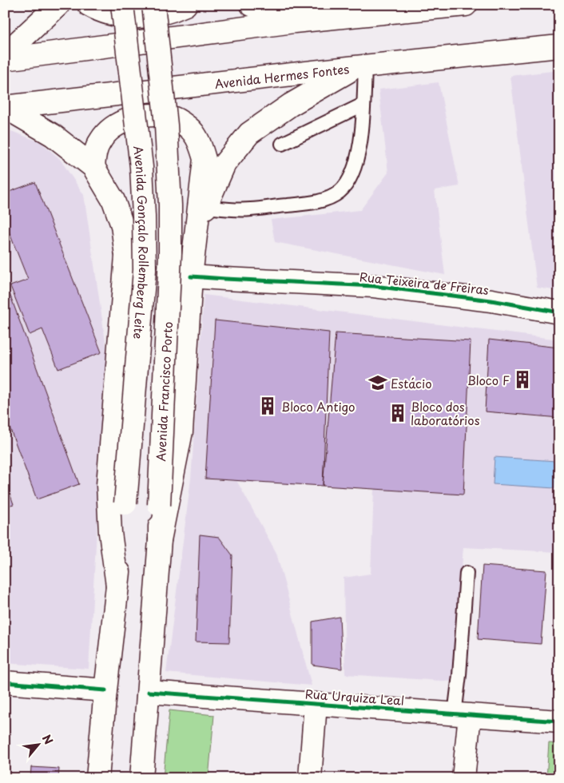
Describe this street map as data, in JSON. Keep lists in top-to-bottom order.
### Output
{
  "streets": {
    "main road": [
      "Avenida Hermes Fontes",
      "Avenida Gonçalo Rollemberg Leite",
      "Rua Teixeira de Freiras",
      "Avenida Francisco Porto",
      "Rua Urquiza Leal"
    ]
  },
  "crossings": [
    ["Avenida Francisco Porto", "Rua Urquiza Leal"]
  ],
  "places": {
    "building": ["Bloco F", "Bloco Antigo", "Bloco dos laboratórios"],
    "school or university": ["Estácio"]
  },
  "north": "top right"
}
